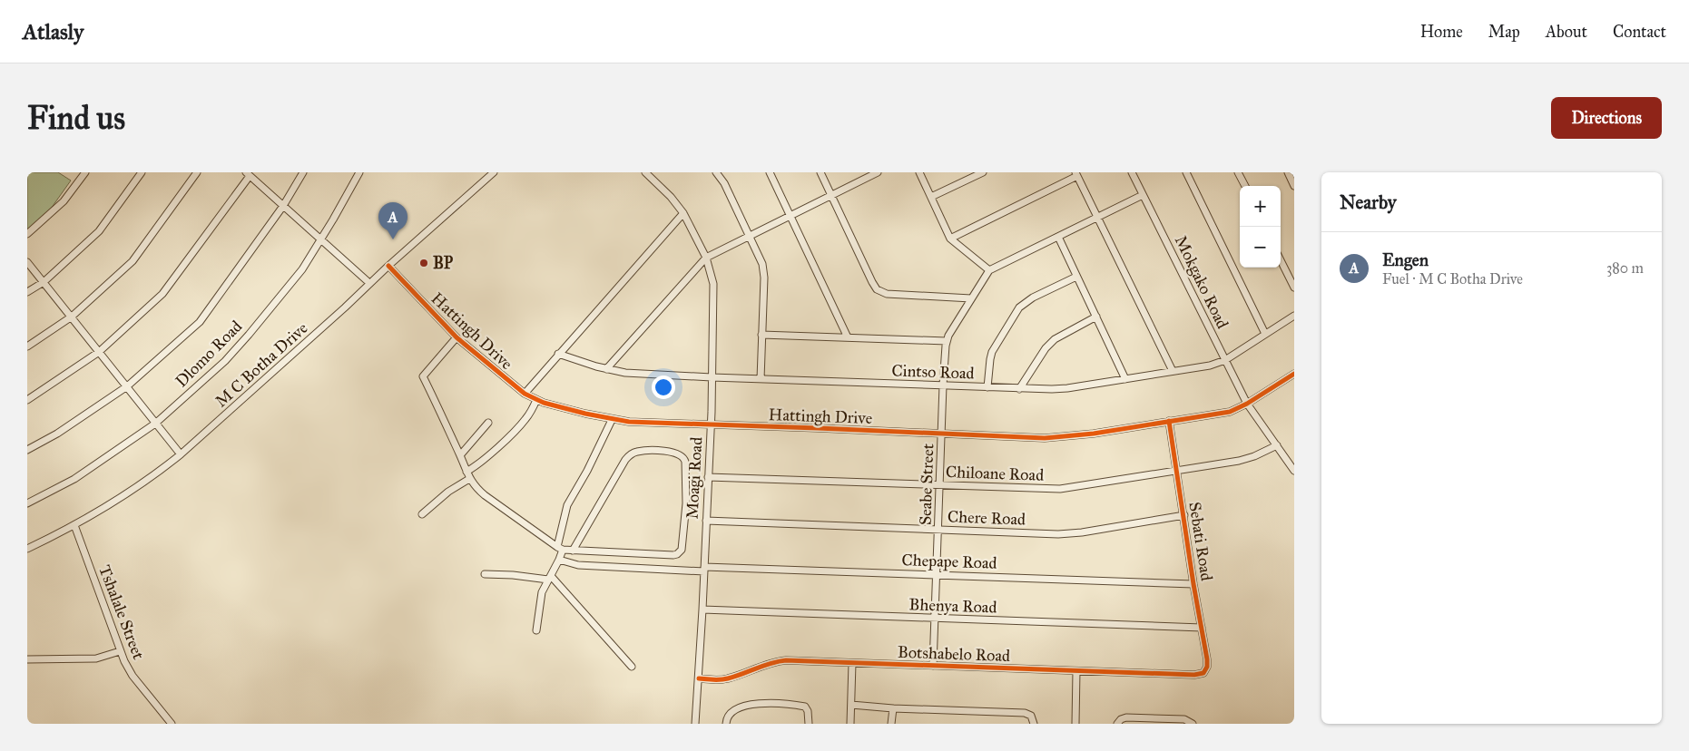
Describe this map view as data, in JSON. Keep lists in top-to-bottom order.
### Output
{
  "streets": {
    "street": [
      "Mokgako Road",
      "Hattingh Drive",
      "Dlomo Road",
      "M C Botha Drive",
      "Cintso Road",
      "Chiloane Road",
      "Moagi Road",
      "Seabe Street",
      "Chere Road",
      "Sebati Road",
      "Chepape Road",
      "Bhenya Road",
      "Tshalale Street",
      "Botshabelo Road"
    ]
  },
  "crossings": [
    ["Mokgako Road", "Hattingh Drive"],
    ["Mokgako Road", "Cintso Road"],
    ["Mokgako Road", "Chiloane Road"],
    ["Hattingh Drive", "M C Botha Drive"],
    ["Hattingh Drive", "Moagi Road"],
    ["Hattingh Drive", "Seabe Street"],
    ["Hattingh Drive", "Sebati Road"],
    ["M C Botha Drive", "Tshalale Street"],
    ["Cintso Road", "Moagi Road"],
    ["Cintso Road", "Seabe Street"],
    ["Chiloane Road", "Moagi Road"],
    ["Chiloane Road", "Seabe Street"],
    ["Chiloane Road", "Sebati Road"],
    ["Moagi Road", "Chere Road"],
    ["Moagi Road", "Chepape Road"],
    ["Moagi Road", "Bhenya Road"],
    ["Moagi Road", "Botshabelo Road"],
    ["Seabe Street", "Chere Road"],
    ["Seabe Street", "Chepape Road"],
    ["Seabe Street", "Bhenya Road"],
    ["Seabe Street", "Botshabelo Road"],
    ["Chere Road", "Sebati Road"],
    ["Sebati Road", "Chepape Road"],
    ["Sebati Road", "Bhenya Road"],
    ["Sebati Road", "Botshabelo Road"]
  ],
  "places": ["BP"],
  "page": {
    "header": "Atlasly",
    "nav": [
      "Home",
      "Map",
      "About",
      "Contact"
    ],
    "buttons": "Directions",
    "title": "Find us",
    "heading": "Nearby",
    "map_buttons": ["+", "−"],
    "pins": "A",
    "list": [
      {
        "mark": "A",
        "name": "Engen",
        "note": "Fuel · M C Botha Drive",
        "value": "380 m"
      }
    ]
  }
}
